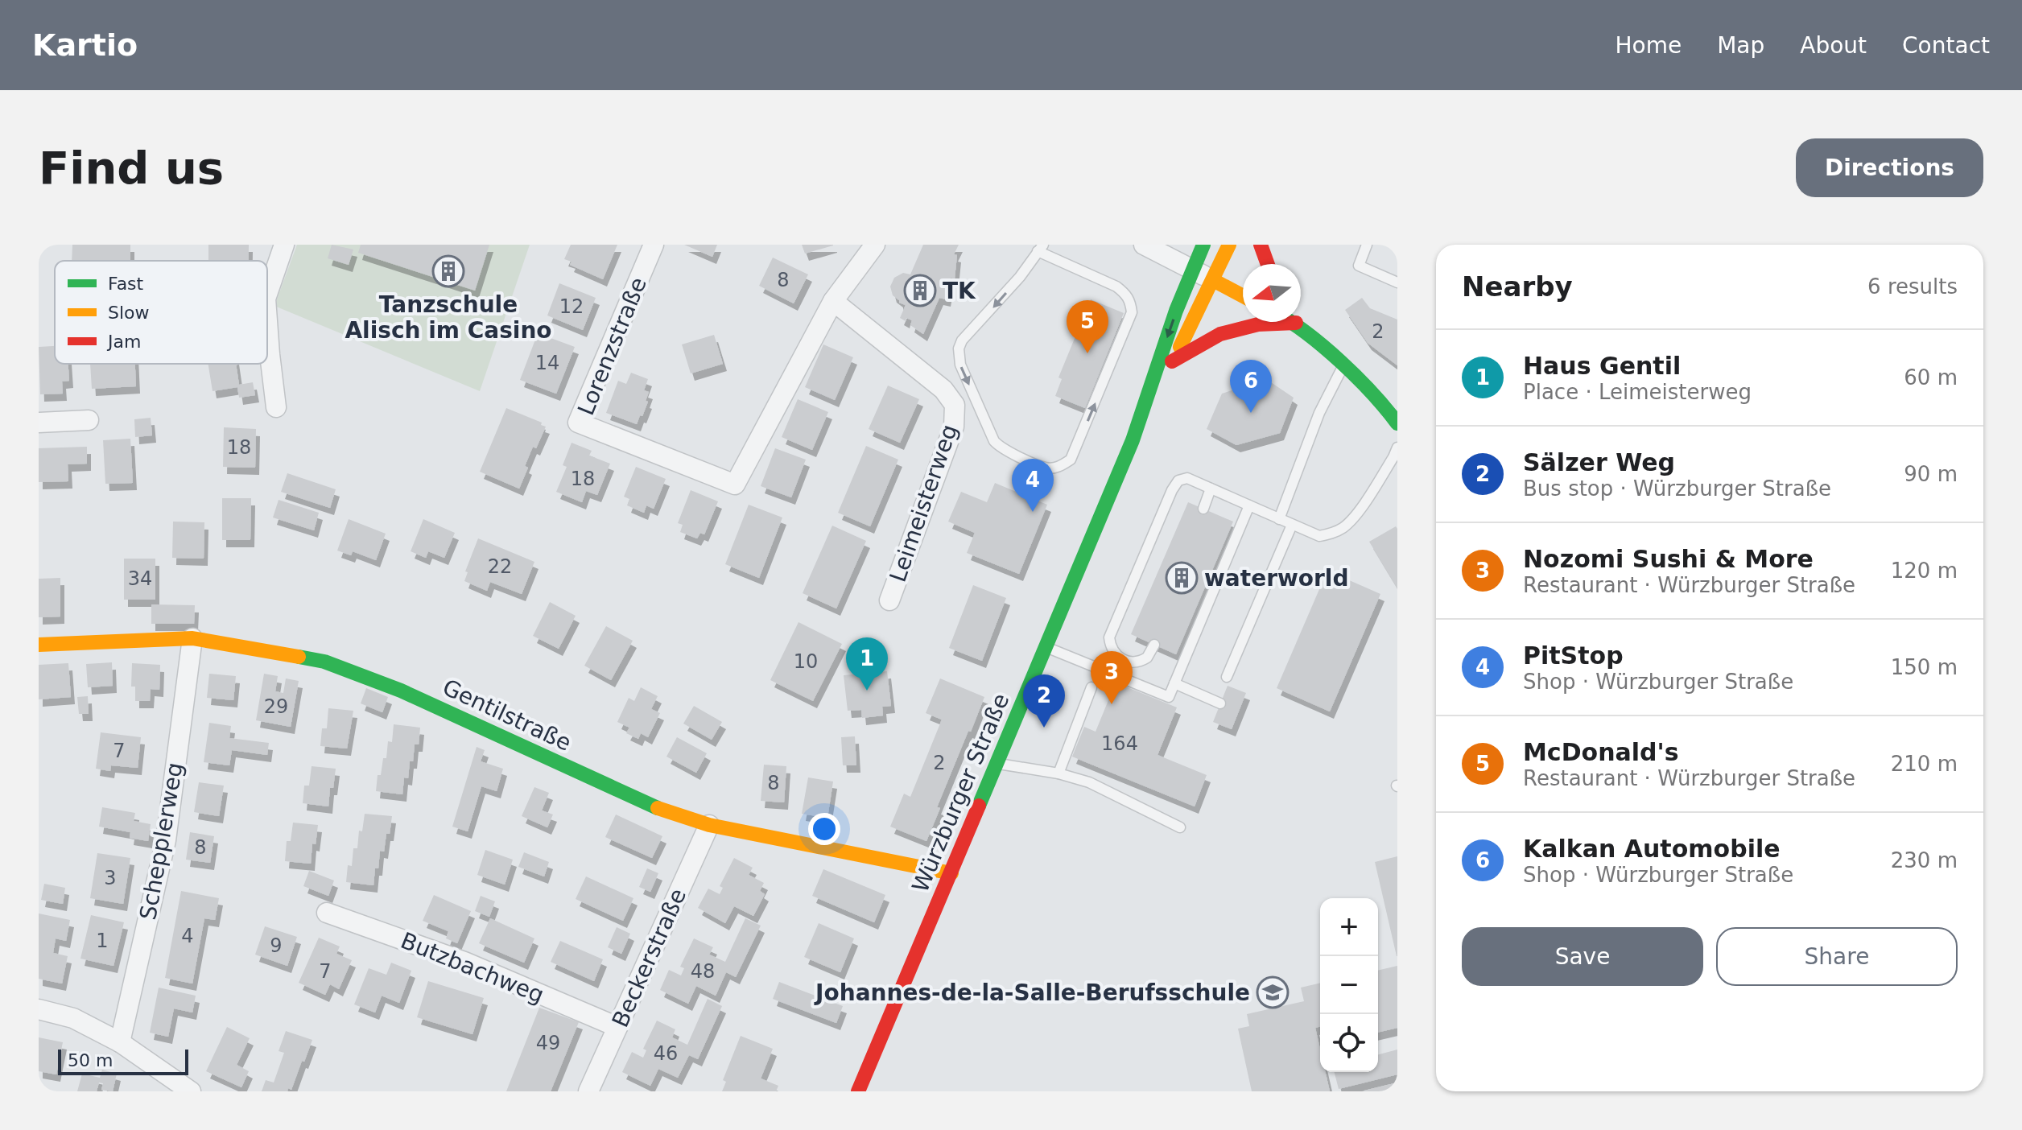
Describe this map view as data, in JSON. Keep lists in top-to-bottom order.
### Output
{
  "streets": {
    "street": [
      "Lorenzstraße",
      "Leimeisterweg",
      "Gentilstraße",
      "Würzburger Straße",
      "Schepplerweg",
      "Beckerstraße",
      "Butzbachweg"
    ]
  },
  "crossings": [
    ["Lorenzstraße", "Leimeisterweg"],
    ["Gentilstraße", "Würzburger Straße"],
    ["Gentilstraße", "Schepplerweg"],
    ["Gentilstraße", "Beckerstraße"],
    ["Beckerstraße", "Butzbachweg"]
  ],
  "places": {
    "building": ["Tanzschule Alisch im Casino", "TK", "waterworld"],
    "school or university": ["Johannes-de-la-Salle-Berufsschule"]
  },
  "house_numbers": [
    "8",
    "12",
    "2",
    "14",
    "18",
    "18",
    "22",
    "34",
    "10",
    "29",
    "164",
    "7",
    "2",
    "8",
    "8",
    "3",
    "4",
    "1",
    "9",
    "7",
    "48",
    "49",
    "46"
  ],
  "legend": ["Fast", "Slow", "Jam"],
  "scale_bar": "50 m",
  "north": "left",
  "page": {
    "header": "Kartio",
    "nav": [
      "Home",
      "Map",
      "About",
      "Contact"
    ],
    "buttons": [
      "Directions",
      ["Save", "Share"]
    ],
    "title": "Find us",
    "heading": ["Nearby", "6 results"],
    "pins": [
      "5",
      "6",
      "4",
      "1",
      "3",
      "2"
    ],
    "list": [
      {
        "mark": "1",
        "name": "Haus Gentil",
        "note": "Place · Leimeisterweg",
        "value": "60 m"
      },
      {
        "mark": "2",
        "name": "Sälzer Weg",
        "note": "Bus stop · Würzburger Straße",
        "value": "90 m"
      },
      {
        "mark": "3",
        "name": "Nozomi Sushi & More",
        "note": "Restaurant · Würzburger Straße",
        "value": "120 m"
      },
      {
        "mark": "4",
        "name": "PitStop",
        "note": "Shop · Würzburger Straße",
        "value": "150 m"
      },
      {
        "mark": "5",
        "name": "McDonald's",
        "note": "Restaurant · Würzburger Straße",
        "value": "210 m"
      },
      {
        "mark": "6",
        "name": "Kalkan Automobile",
        "note": "Shop · Würzburger Straße",
        "value": "230 m"
      }
    ],
    "map_buttons": ["+", "−"],
    "scale": "50 m"
  }
}
